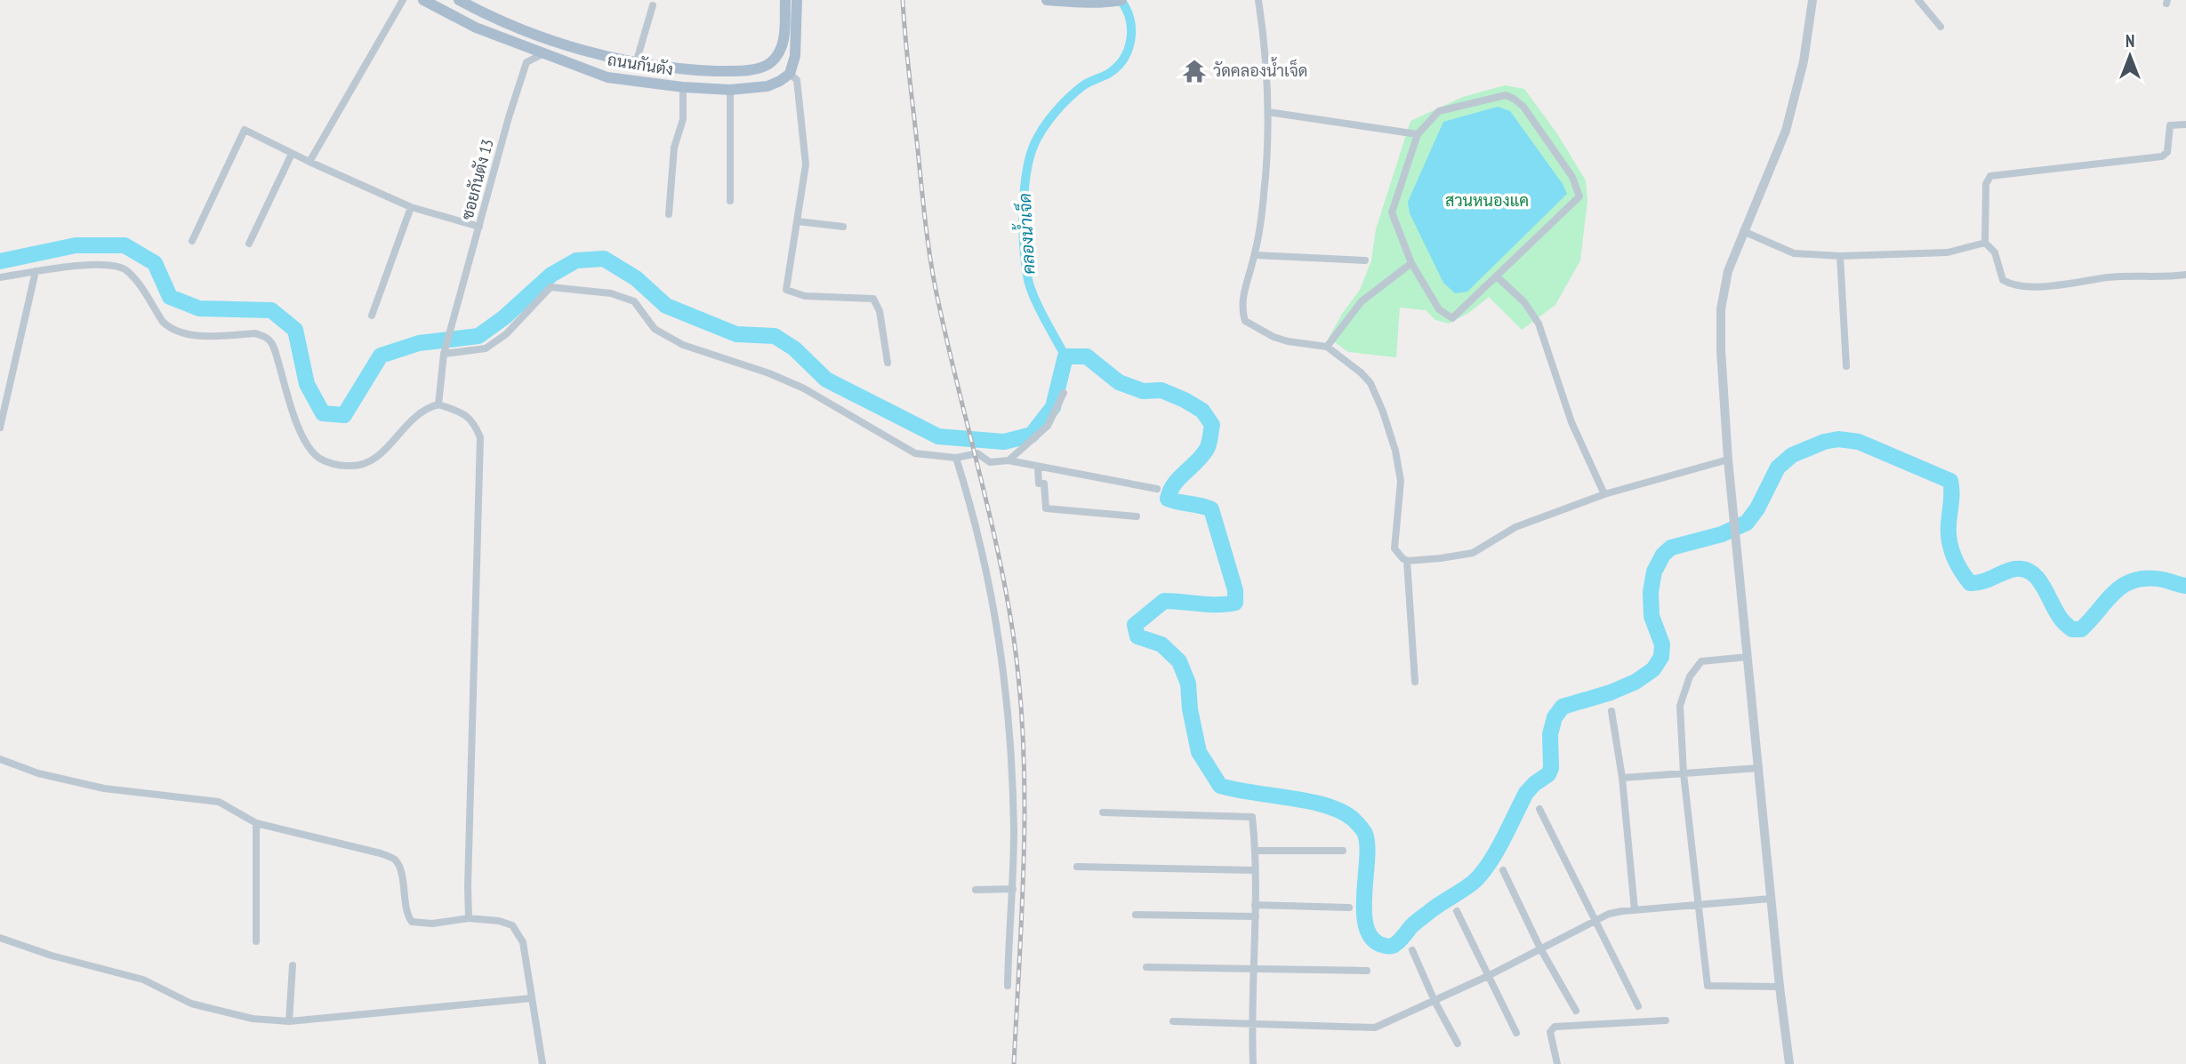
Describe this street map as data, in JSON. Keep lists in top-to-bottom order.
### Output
{
  "streets": {
    "main road": ["ถนนกันตัง"],
    "street": ["ซอยกันตัง 13"]
  },
  "crossings": [
    ["ถนนกันตัง", "ซอยกันตัง 13"]
  ],
  "water": ["คลองน้ำเจ็ด"],
  "parks": ["สวนหนองแค"],
  "places": {
    "temple": ["วัดคลองน้ำเจ็ด"]
  },
  "north": "top"
}
